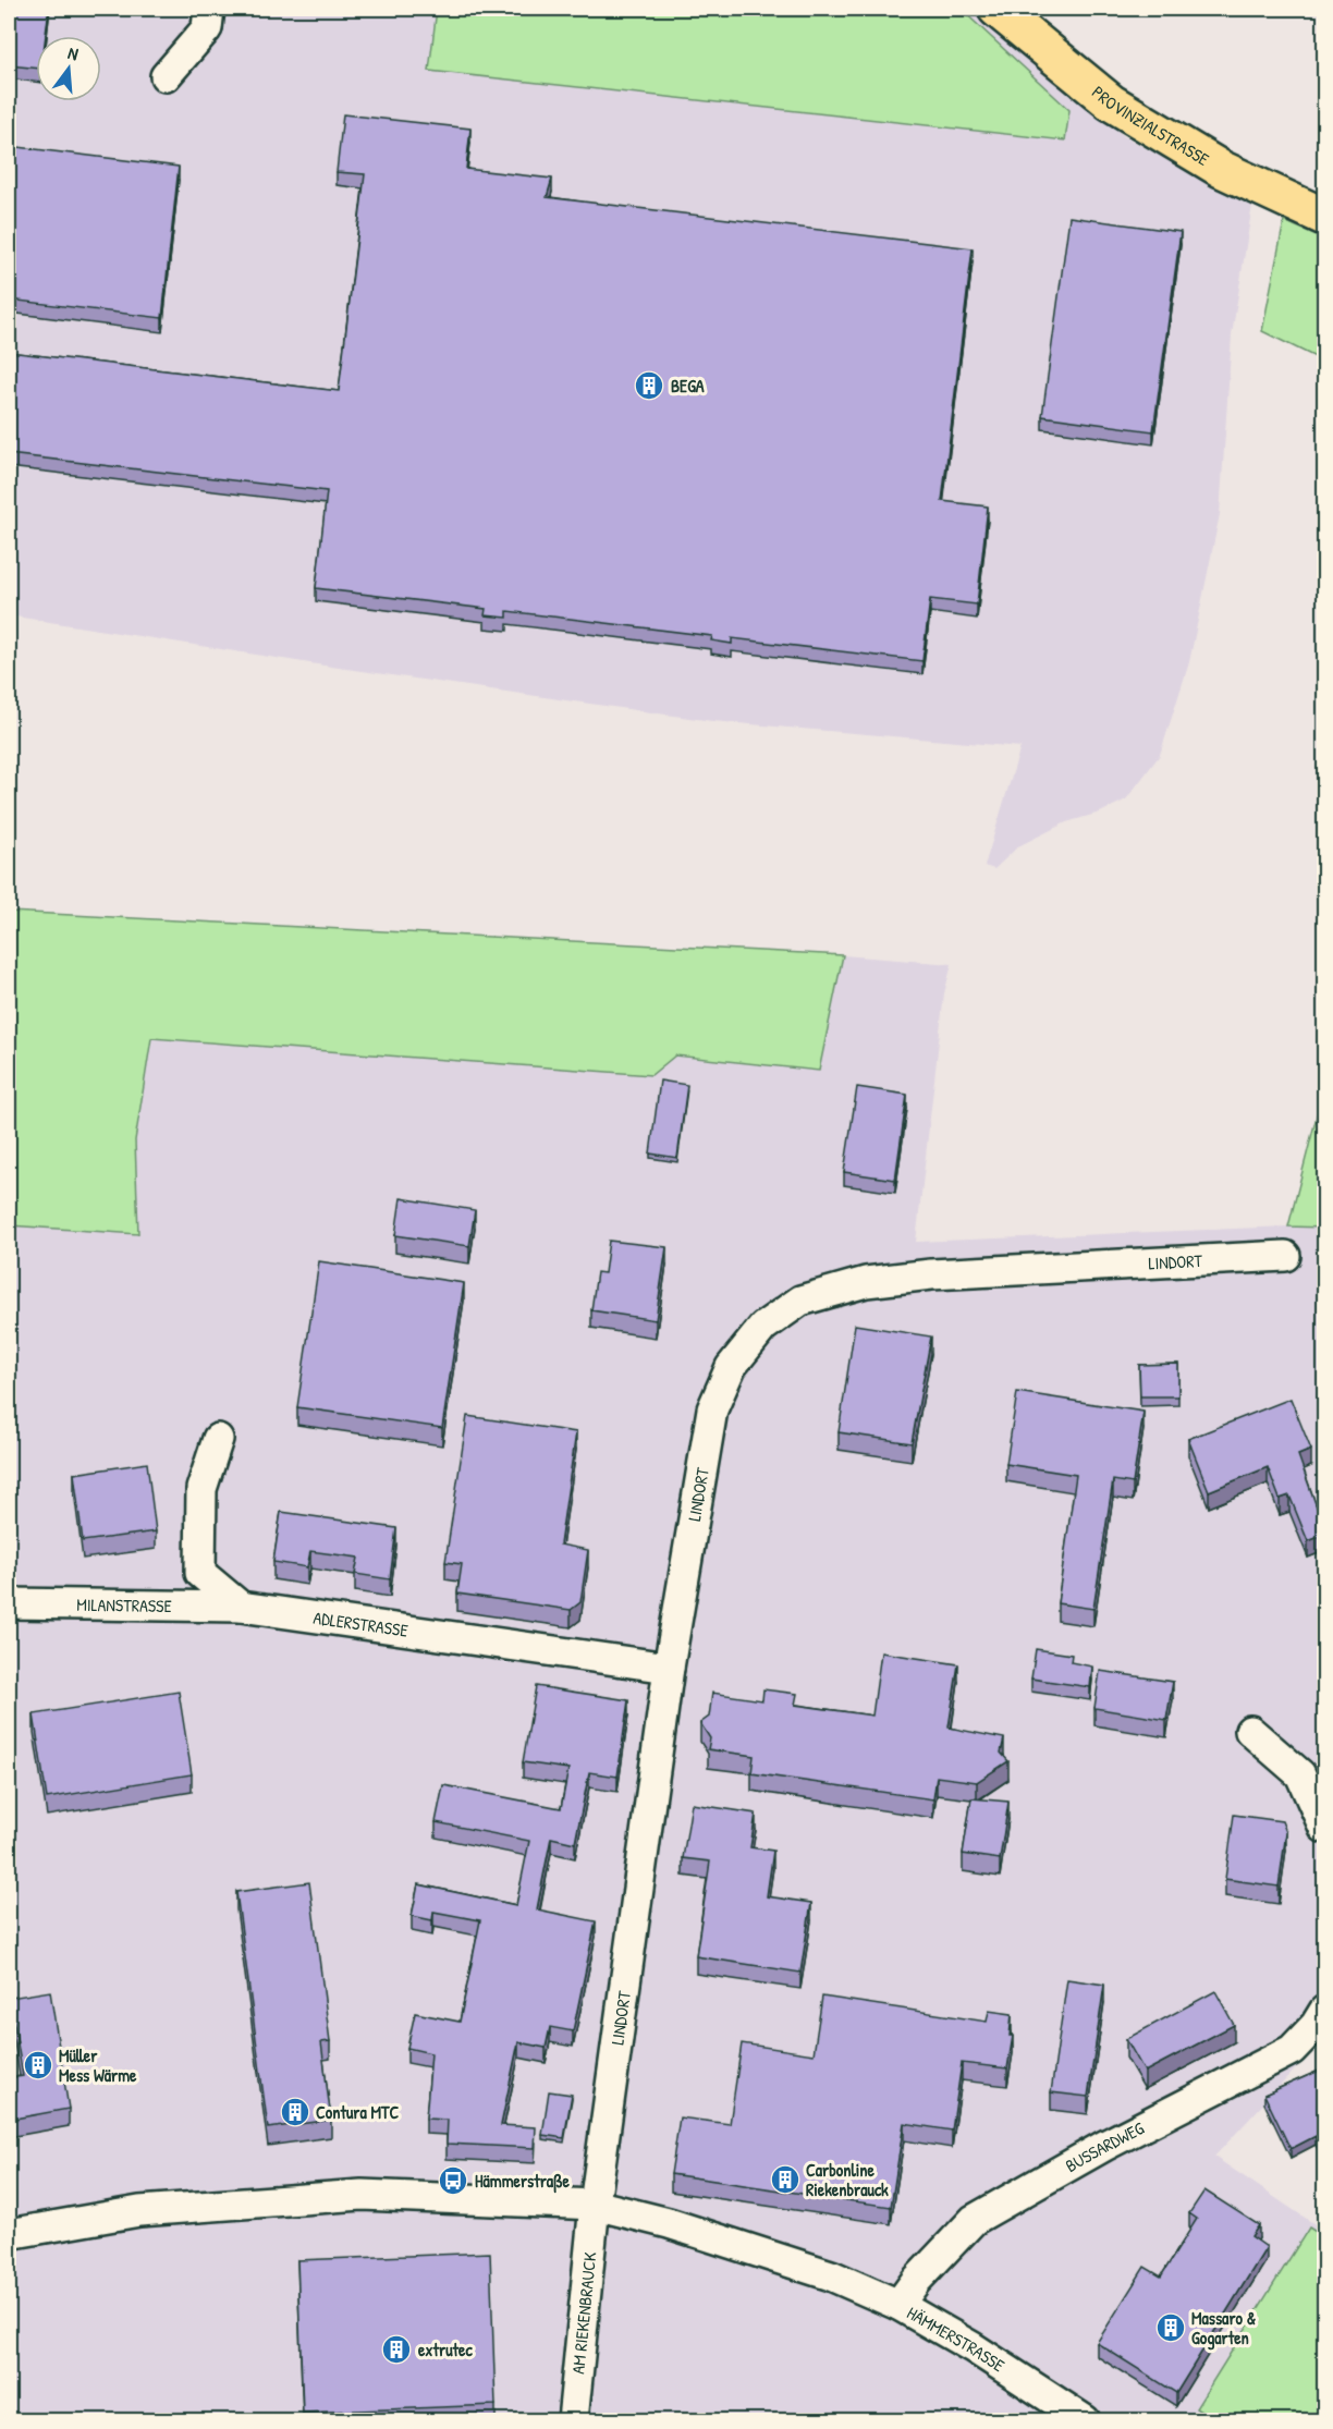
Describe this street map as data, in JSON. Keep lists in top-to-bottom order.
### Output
{
  "streets": {
    "main road": ["PROVINZIALSTRASSE"],
    "street": [
      "LINDORT",
      "MILANSTRASSE",
      "ADLERSTRASSE",
      "BUSSARDWEG",
      "AM RIEKENBRAUCK",
      "HÄMMERSTRASSE"
    ]
  },
  "crossings": [
    ["LINDORT", "ADLERSTRASSE"],
    ["LINDORT", "AM RIEKENBRAUCK"],
    ["LINDORT", "HÄMMERSTRASSE"],
    ["MILANSTRASSE", "ADLERSTRASSE"],
    ["BUSSARDWEG", "HÄMMERSTRASSE"],
    ["AM RIEKENBRAUCK", "HÄMMERSTRASSE"]
  ],
  "places": {
    "building": [
      "BEGA",
      "Müller Mess Wärme",
      "Contura MTC",
      "Carbonline Riekenbrauck",
      "Massaro & Gogarten",
      "extrutec"
    ],
    "bus stop": ["Hämmerstraße"]
  },
  "north": "top"
}
